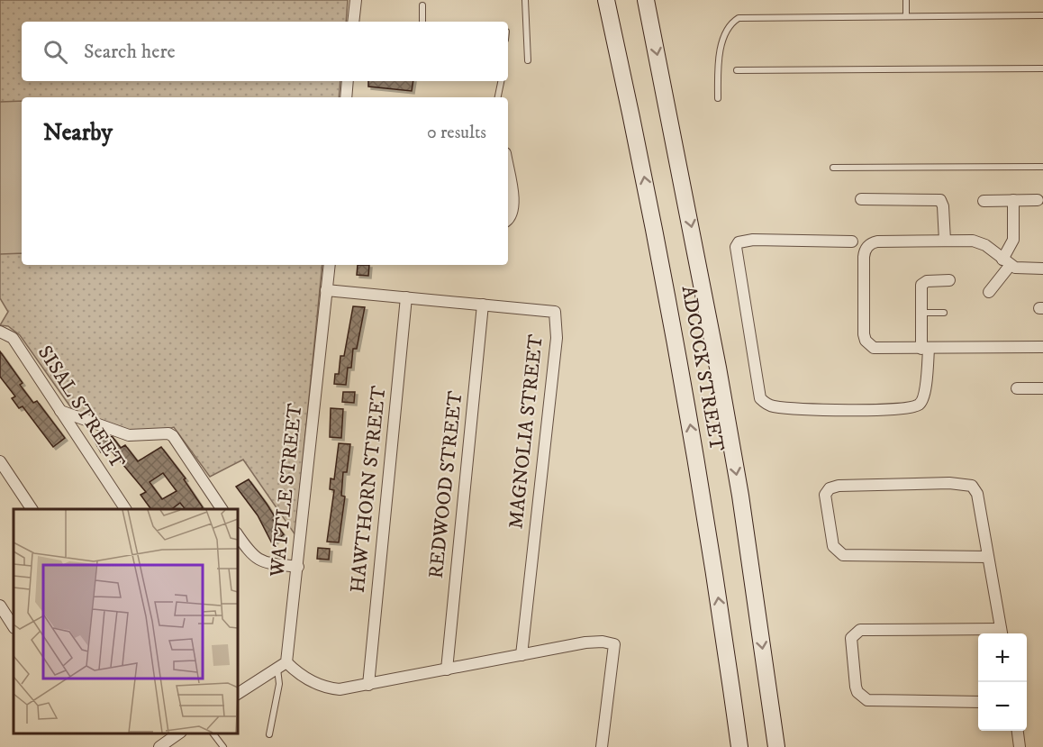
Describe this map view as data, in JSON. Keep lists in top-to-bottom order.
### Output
{
  "streets": {
    "main road": ["ADCOCK STREET"],
    "street": [
      "SISAL STREET",
      "MAGNOLIA STREET",
      "REDWOOD STREET",
      "HAWTHORN STREET",
      "WATTLE STREET"
    ]
  },
  "crossings": [
    ["MAGNOLIA STREET", "REDWOOD STREET"],
    ["MAGNOLIA STREET", "HAWTHORN STREET"],
    ["MAGNOLIA STREET", "WATTLE STREET"]
  ],
  "page": {
    "search": "Search here",
    "heading": ["Nearby", "0 results"],
    "map_buttons": ["+", "−"]
  }
}
